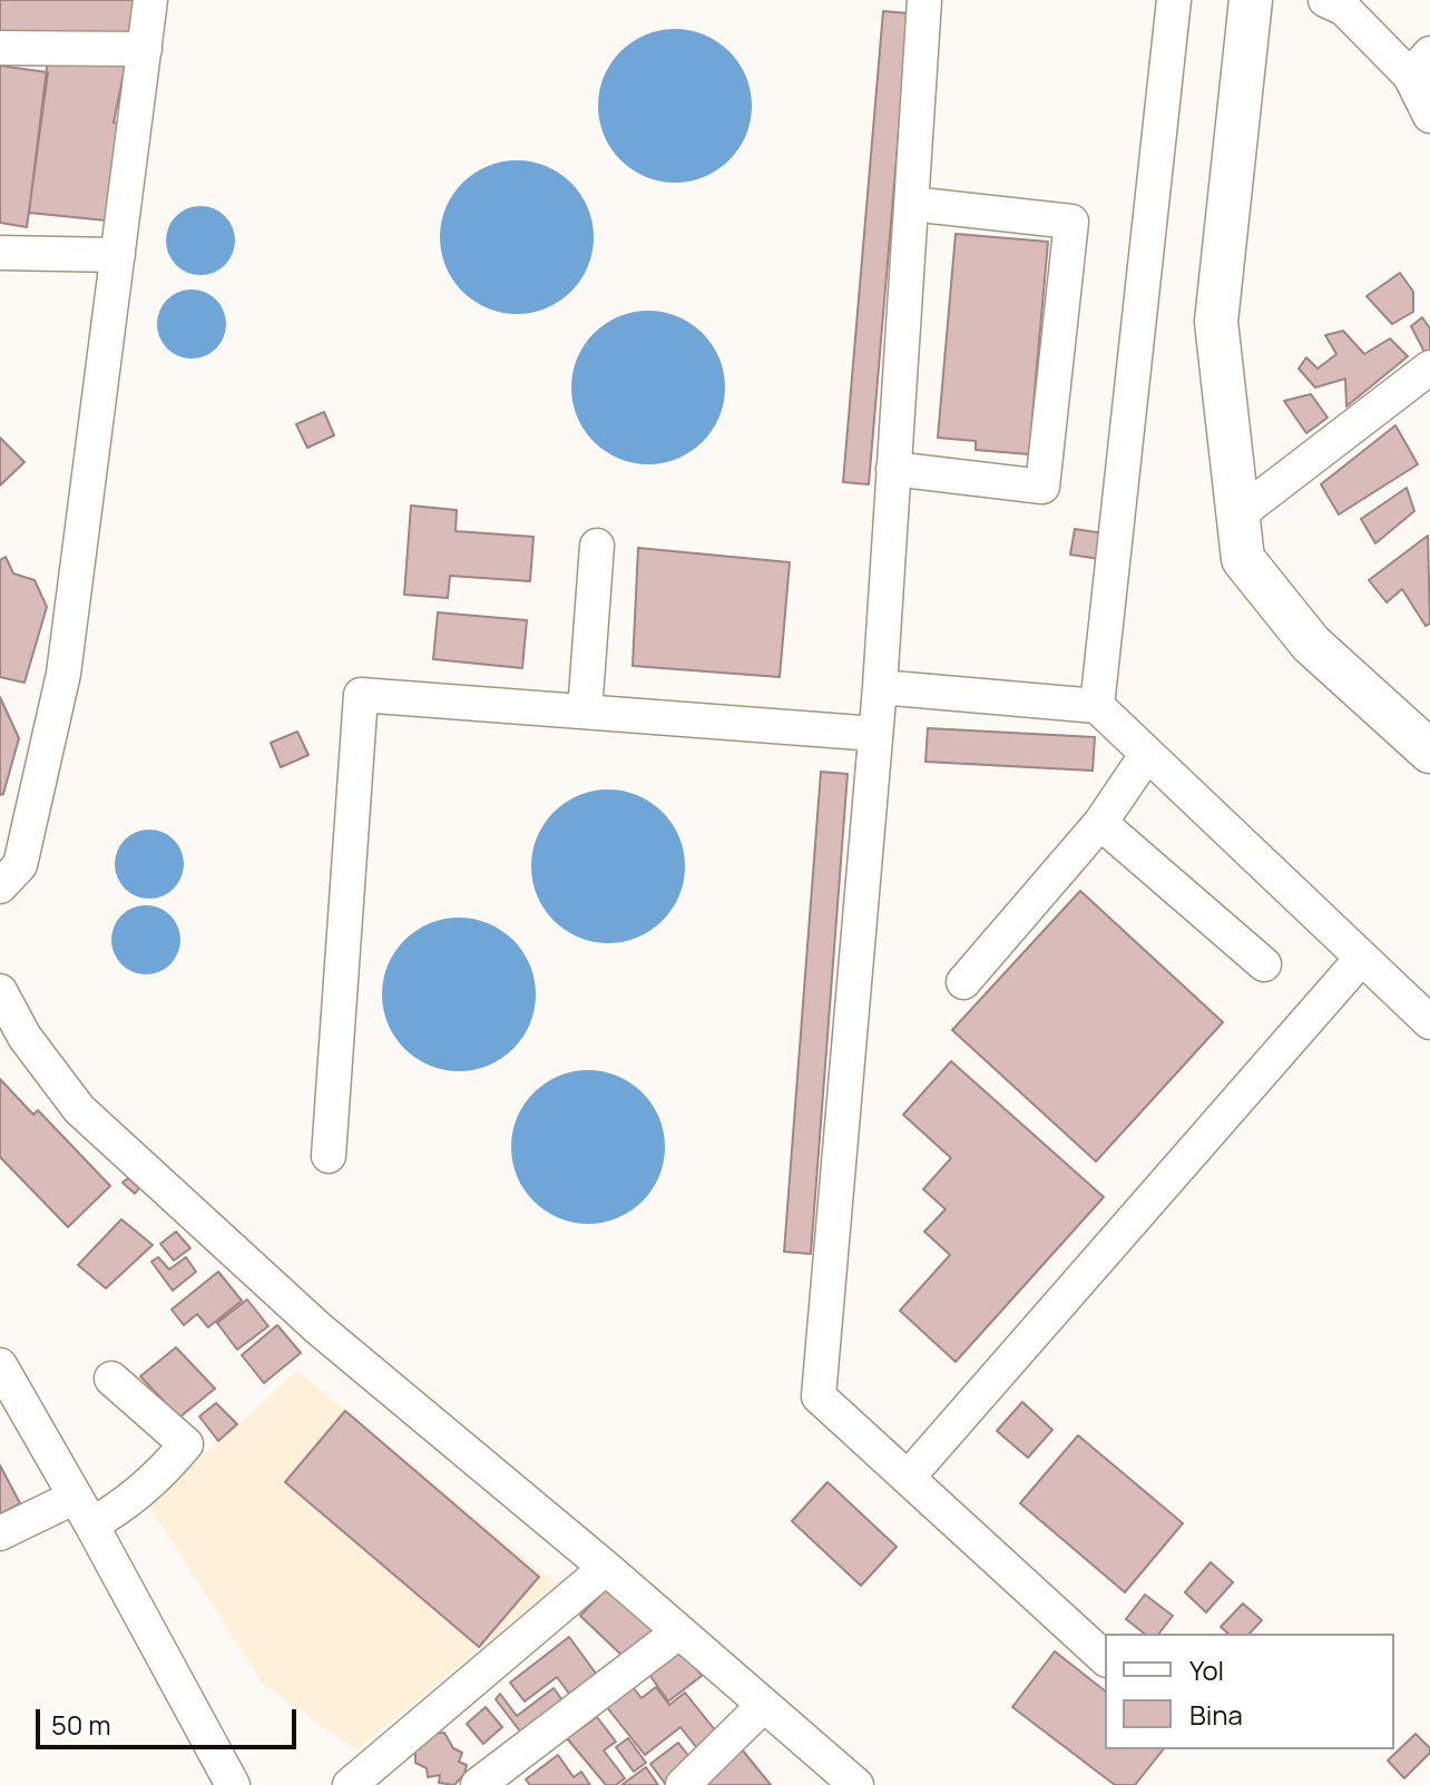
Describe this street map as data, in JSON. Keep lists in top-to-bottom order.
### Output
{
  "legend": ["Yol", "Bina"],
  "scale_bar": "50 m"
}
